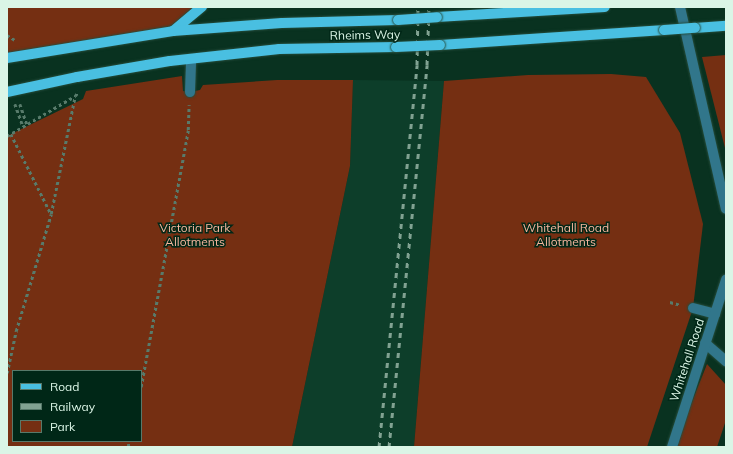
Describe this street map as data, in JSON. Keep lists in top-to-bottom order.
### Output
{
  "streets": {
    "main road": ["Rheims Way"],
    "street": ["Whitehall Road"]
  },
  "parks": ["Victoria Park Allotments", "Whitehall Road Allotments"],
  "legend": ["Road", "Railway", "Park"]
}
